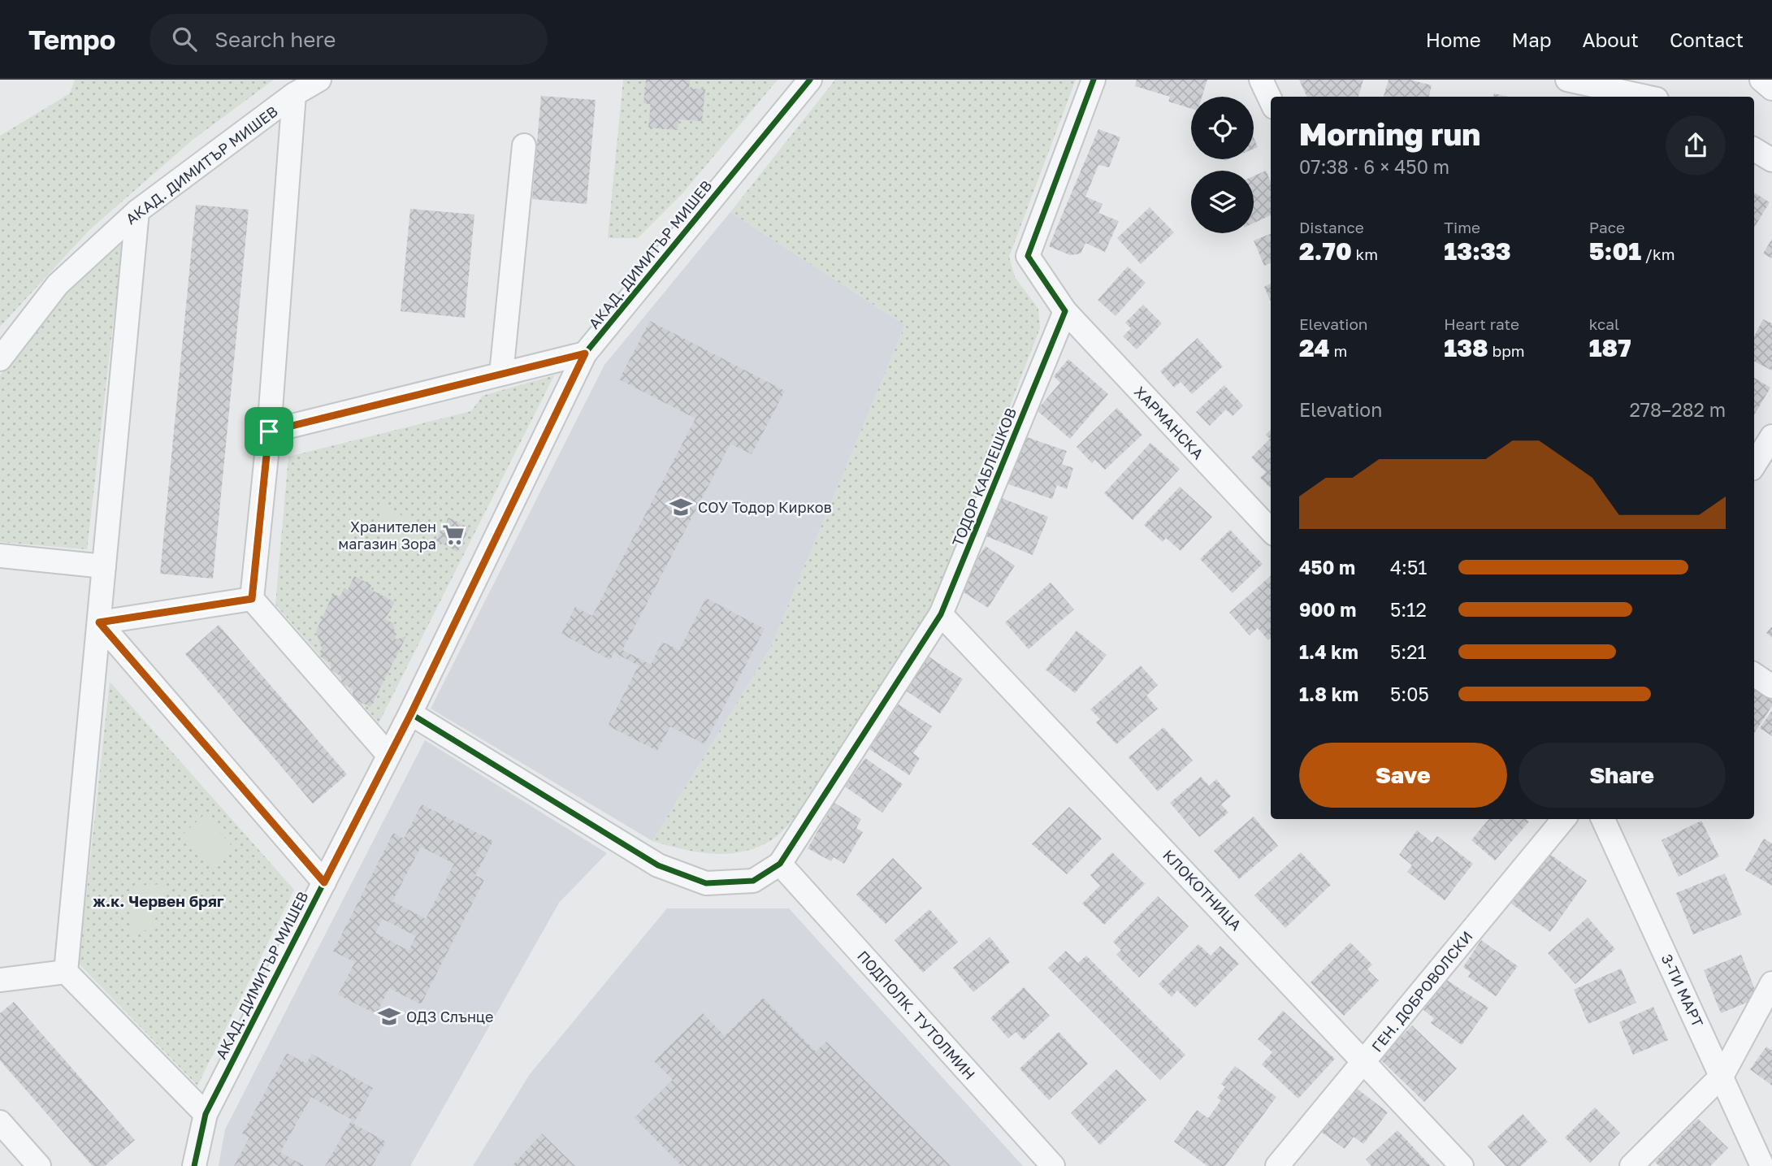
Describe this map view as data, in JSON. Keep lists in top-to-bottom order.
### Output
{
  "streets": {
    "street": [
      "АКАД. ДИМИТЪР МИШЕВ",
      "ХАРМАНСКА",
      "ТОДОР КАБЛЕШКОВ",
      "КЛОКОТНИЦА",
      "3-ТИ МАРТ",
      "ГЕН. ДОБРОВОЛСКИ",
      "ПОДПОЛК. ТУТОЛМИН"
    ]
  },
  "crossings": [
    ["ХАРМАНСКА", "ТОДОР КАБЛЕШКОВ"],
    ["ТОДОР КАБЛЕШКОВ", "КЛОКОТНИЦА"],
    ["ТОДОР КАБЛЕШКОВ", "ПОДПОЛК. ТУТОЛМИН"],
    ["КЛОКОТНИЦА", "ГЕН. ДОБРОВОЛСКИ"]
  ],
  "districts": ["ж.к. Червен бряг"],
  "places": {
    "school or university": ["СОУ Тодор Кирков", "ОДЗ Слънце"],
    "supermarket": ["Хранителен магазин Зора"]
  },
  "page": {
    "header": "Tempo",
    "search": "Search here",
    "nav": [
      "Home",
      "Map",
      "About",
      "Contact"
    ],
    "heading": ["Morning run", "07:38 · 6 × 450 m"],
    "stats": [
      ["Distance", "2.70 km"],
      ["Time", "13:33"],
      ["Pace", "5:01 /km"],
      ["Elevation", "24 m"],
      ["Heart rate", "138 bpm"],
      ["kcal", "187"]
    ],
    "chart": ["Elevation", "278–282 m"],
    "list": [
      {
        "name": "450 m",
        "note": "4:51"
      },
      {
        "name": "900 m",
        "note": "5:12"
      },
      {
        "name": "1.4 km",
        "note": "5:21"
      },
      {
        "name": "1.8 km",
        "note": "5:05"
      }
    ],
    "buttons": ["Save", "Share"]
  }
}
